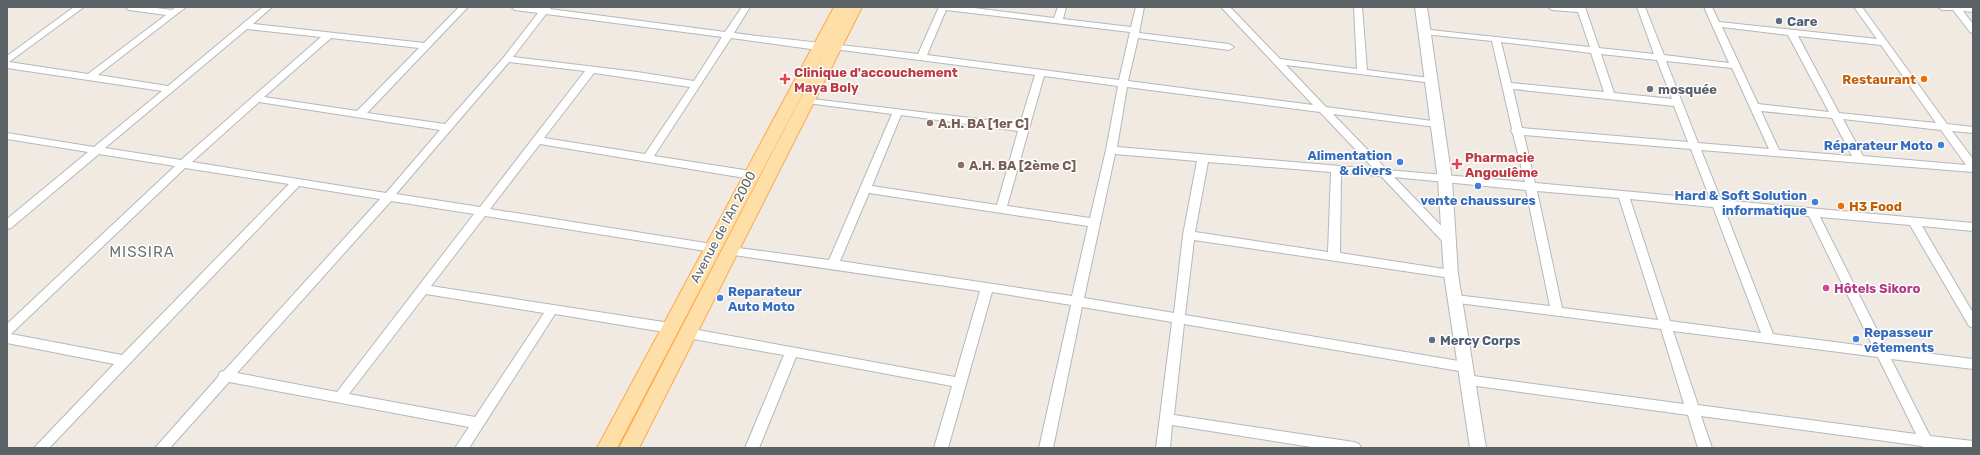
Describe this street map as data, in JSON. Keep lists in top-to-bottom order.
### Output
{
  "streets": {
    "main road": ["Avenue de l'An 2000"]
  },
  "districts": ["MISSIRA"],
  "places": {
    "other": [
      "Care",
      "Restaurant",
      "mosquée",
      "A.H. BA [1er C]",
      "Réparateur Moto",
      "Alimentation & divers",
      "A.H. BA [2ème C]",
      "vente chaussures",
      "Hard & Soft Solution informatique",
      "H3 Food",
      "Hôtels Sikoro",
      "Reparateur Auto Moto",
      "Repasseur vêtements",
      "Mercy Corps"
    ],
    "health": ["Clinique d'accouchement Maya Boly", "Pharmacie Angoulême"]
  }
}
